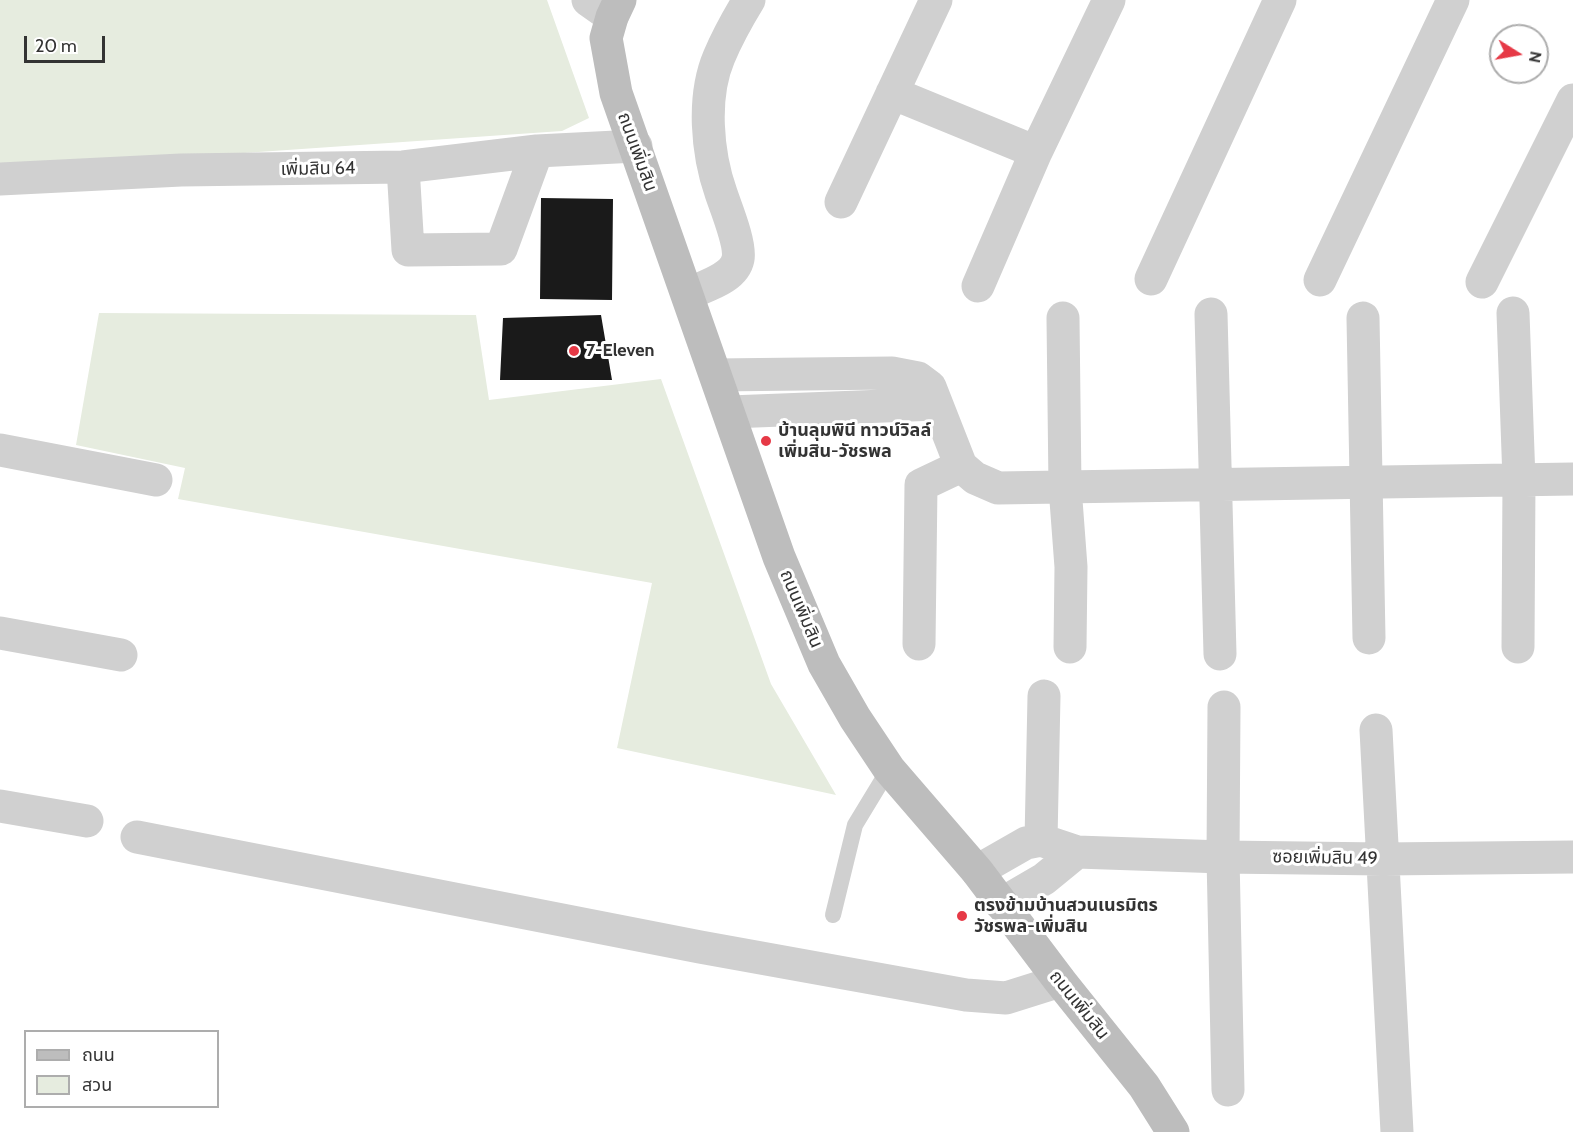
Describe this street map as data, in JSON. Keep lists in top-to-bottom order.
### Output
{
  "streets": {
    "street": ["ถนนเพิ่มสิน", "เพิ่มสิน 64", "ซอยเพิ่มสิน 49"]
  },
  "crossings": [
    ["ถนนเพิ่มสิน", "เพิ่มสิน 64"]
  ],
  "places": ["7-Eleven", "บ้านลุมพินี ทาวน์วิลล์ เพิ่มสิน-วัชรพล", "ตรงข้ามบ้านสวนเนรมิตร วัชรพล-เพิ่มสิน"],
  "legend": ["ถนน", "สวน"],
  "scale_bar": "20 m",
  "north": "right"
}
